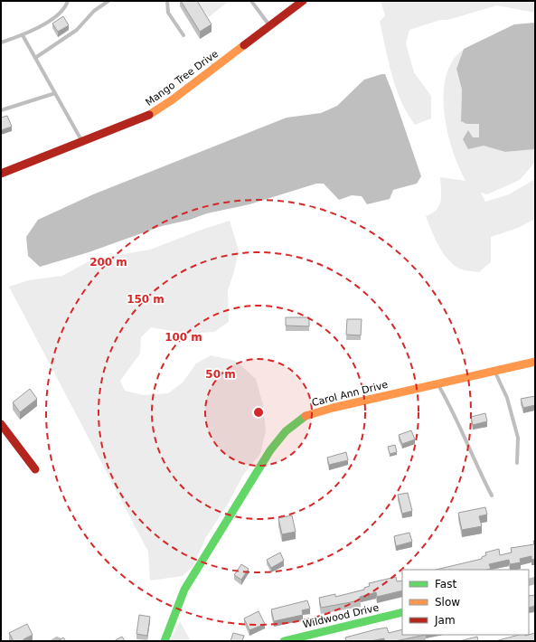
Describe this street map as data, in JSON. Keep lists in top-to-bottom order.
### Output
{
  "streets": {
    "street": ["Mango Tree Drive", "Carol Ann Drive", "Wildwood Drive"]
  },
  "legend": ["Fast", "Slow", "Jam"],
  "rings": [
    "200 m",
    "150 m",
    "100 m",
    "50 m"
  ]
}
